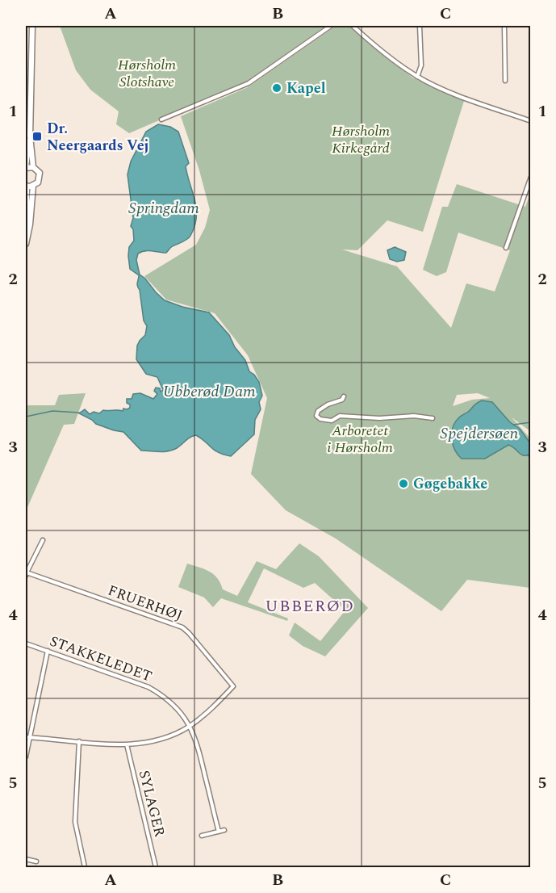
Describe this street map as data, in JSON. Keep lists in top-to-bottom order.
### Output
{
  "streets": {
    "street": ["FRUERHØJ", "STAKKELEDET", "SYLAGER"]
  },
  "crossings": [
    ["FRUERHØJ", "STAKKELEDET"]
  ],
  "districts": ["UBBERØD"],
  "water": ["Springdam", "Ubberød Dam", "Spejdersøen"],
  "parks": ["Hørsholm Slotshave", "Hørsholm Kirkegård", "Arboretet i Hørsholm"],
  "places": {
    "other": ["Kapel", "Gøgebakke"],
    "transit": ["Dr. Neergaards Vej"]
  },
  "grid": {
    "columns": ["A", "B", "C"],
    "rows": [
      "1",
      "2",
      "3",
      "4",
      "5"
    ]
  }
}
